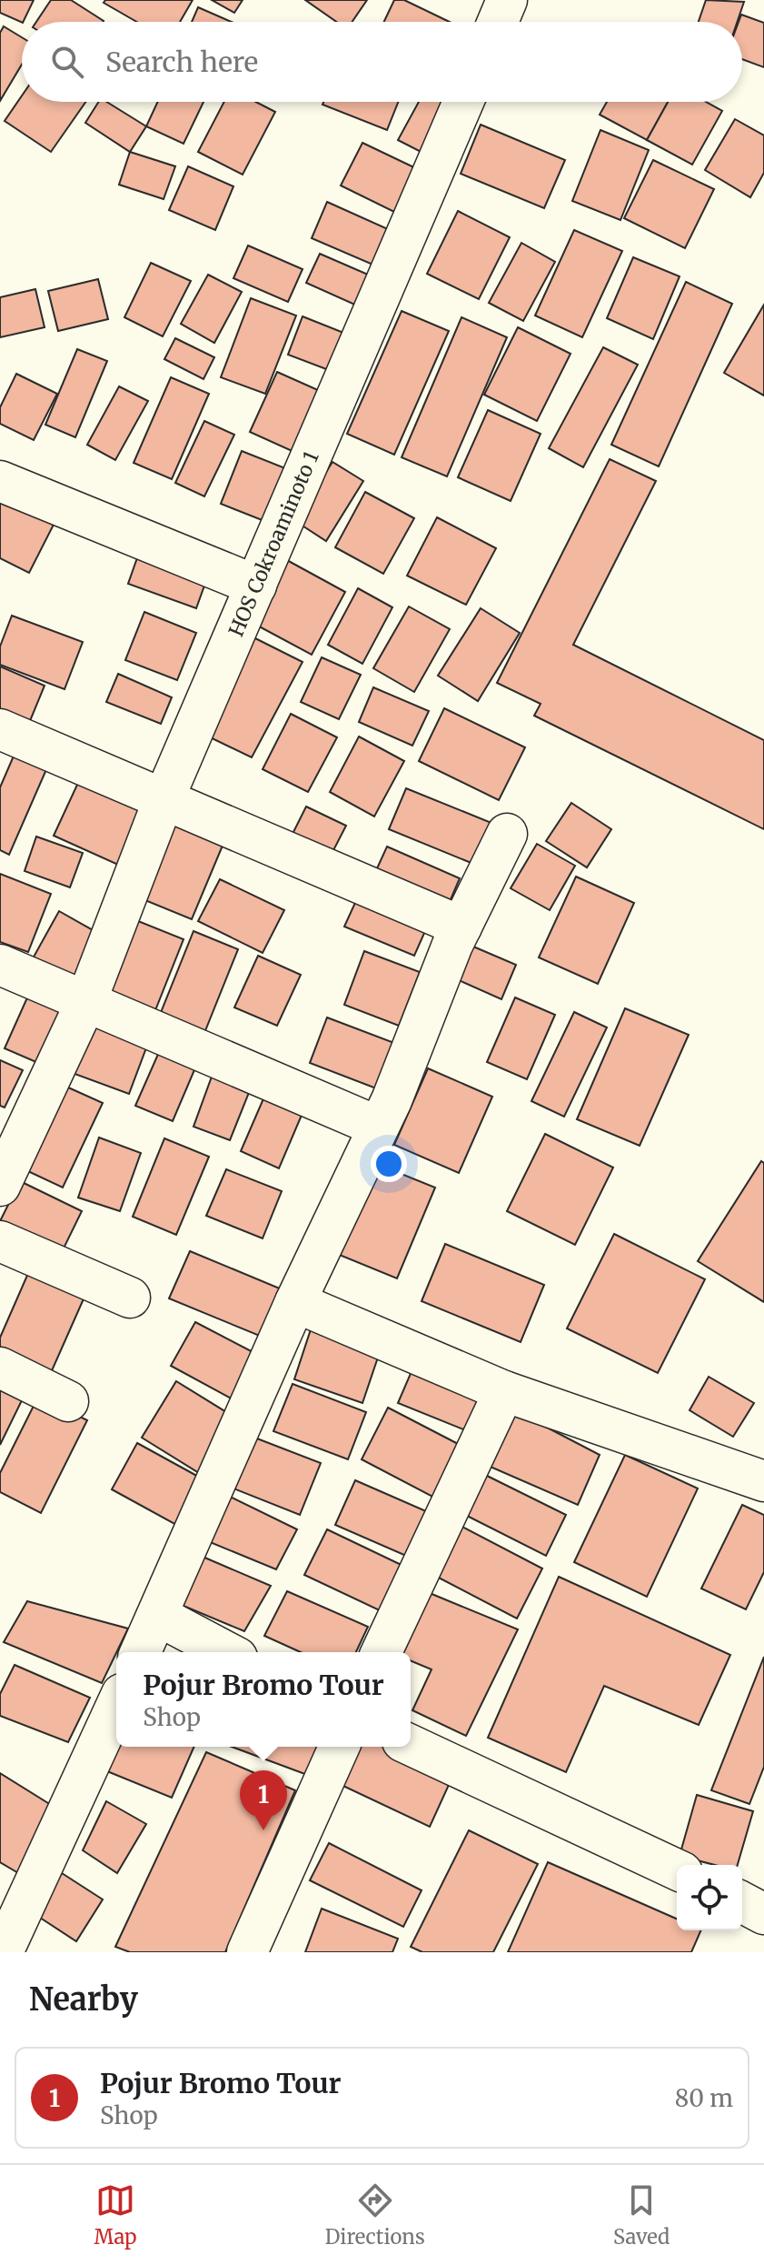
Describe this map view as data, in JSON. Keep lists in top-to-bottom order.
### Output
{
  "streets": {
    "street": ["HOS Cokroaminoto 1"]
  },
  "page": {
    "search": "Search here",
    "popup": ["Pojur Bromo Tour", "Shop"],
    "pins": "1",
    "heading": "Nearby",
    "list": [
      {
        "mark": "1",
        "name": "Pojur Bromo Tour",
        "note": "Shop",
        "value": "80 m"
      }
    ],
    "nav": ["Map", "Directions", "Saved"]
  }
}
